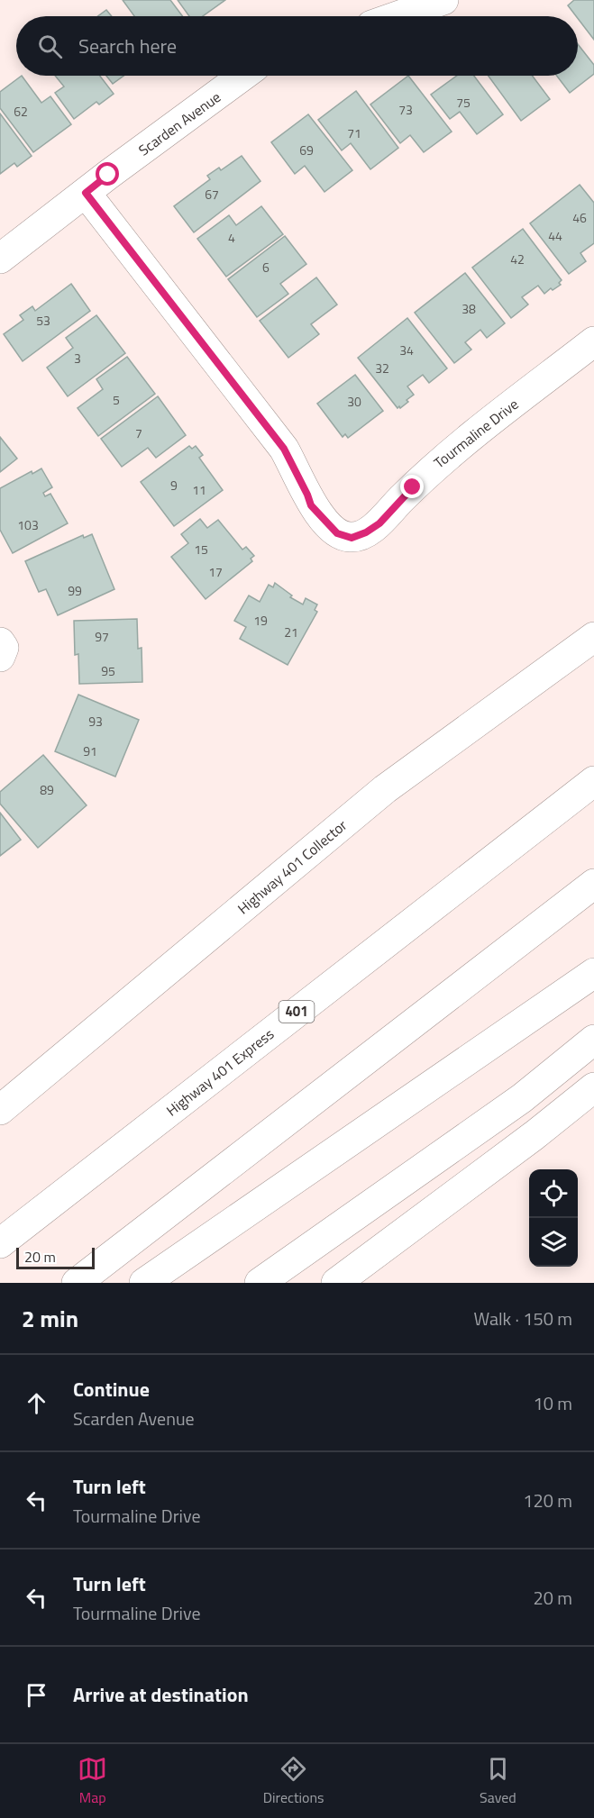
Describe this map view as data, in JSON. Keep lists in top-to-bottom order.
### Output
{
  "streets": {
    "main road": [
      "Scarden Avenue",
      "Tourmaline Drive",
      "Highway 401 Collector",
      "401",
      "Highway 401 Express"
    ]
  },
  "crossings": [
    ["Scarden Avenue", "Tourmaline Drive"]
  ],
  "house_numbers": [
    "75",
    "73",
    "62",
    "71",
    "69",
    "67",
    "46",
    "44",
    "4",
    "42",
    "6",
    "38",
    "53",
    "34",
    "3",
    "32",
    "5",
    "30",
    "7",
    "9",
    "11",
    "103",
    "15",
    "17",
    "99",
    "19",
    "21",
    "97",
    "95",
    "93",
    "91",
    "89"
  ],
  "scale_bar": "20 m",
  "page": {
    "search": "Search here",
    "scale": "20 m",
    "heading": ["2 min", "Walk · 150 m"],
    "list": [
      ["Continue", "Scarden Avenue", "10 m"],
      ["Turn left", "Tourmaline Drive", "120 m"],
      ["Turn left", "Tourmaline Drive", "20 m"],
      "Arrive at destination"
    ],
    "nav": ["Map", "Directions", "Saved"]
  }
}
